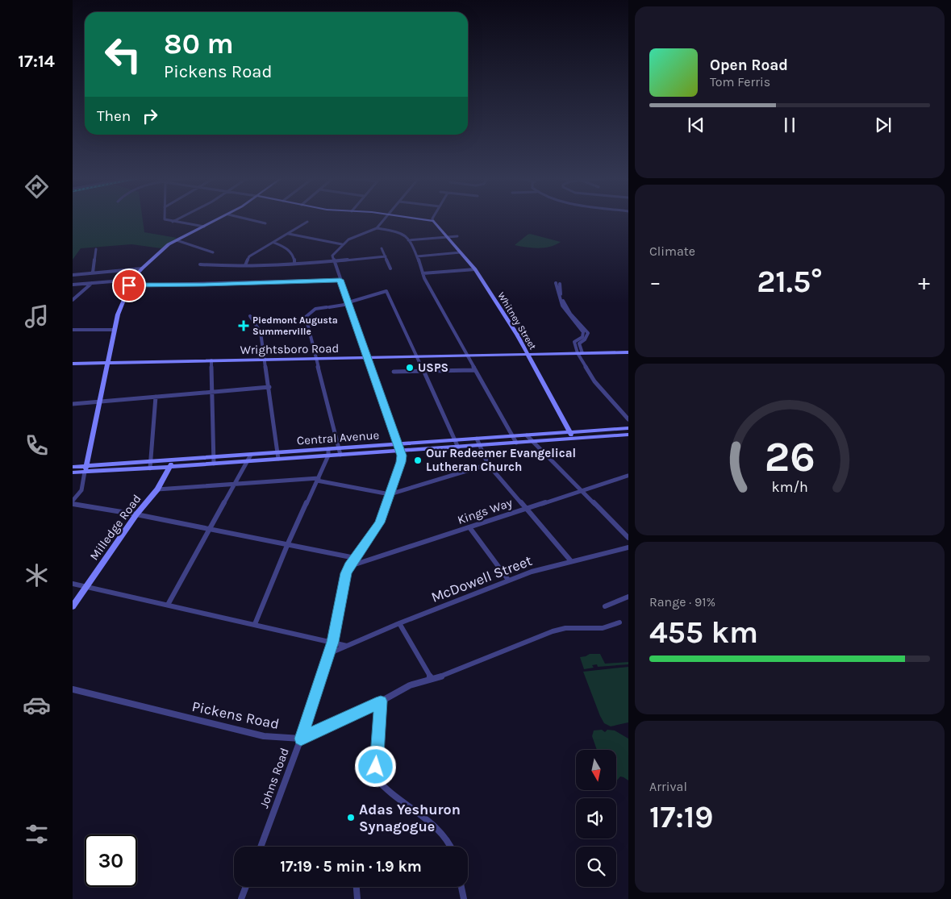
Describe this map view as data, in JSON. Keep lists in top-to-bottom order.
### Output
{
  "streets": {
    "street": [
      "Whitney Street",
      "Wrightsboro Road",
      "Central Avenue",
      "Kings Way",
      "Milledge Road",
      "McDowell Street",
      "Pickens Road",
      "Johns Road"
    ]
  },
  "crossings": [
    ["Whitney Street", "Wrightsboro Road"],
    ["Whitney Street", "Central Avenue"],
    ["Wrightsboro Road", "Johns Road"],
    ["Central Avenue", "Milledge Road"],
    ["Central Avenue", "Johns Road"],
    ["Kings Way", "Johns Road"],
    ["McDowell Street", "Johns Road"],
    ["Pickens Road", "Johns Road"]
  ],
  "places": {
    "health": ["Piedmont Augusta Summerville"],
    "other": ["USPS", "Our Redeemer Evangelical Lutheran Church", "Adas Yeshuron Synagogue"]
  },
  "north": "bottom",
  "page": {
    "tabs": "17:14",
    "turn": ["80 m", "Pickens Road"],
    "song": ["Open Road", "Tom Ferris"],
    "then": "Then",
    "tile": [
      "Climate",
      ["Range · 91%", "455 km"],
      ["Arrival", "17:19"]
    ],
    "heat": ["−", "21.5°", "+"],
    "limit": "30",
    "trip": "17:19 · 5 min · 1.9 km",
    "gauge": ["26", "km/h"]
  }
}
